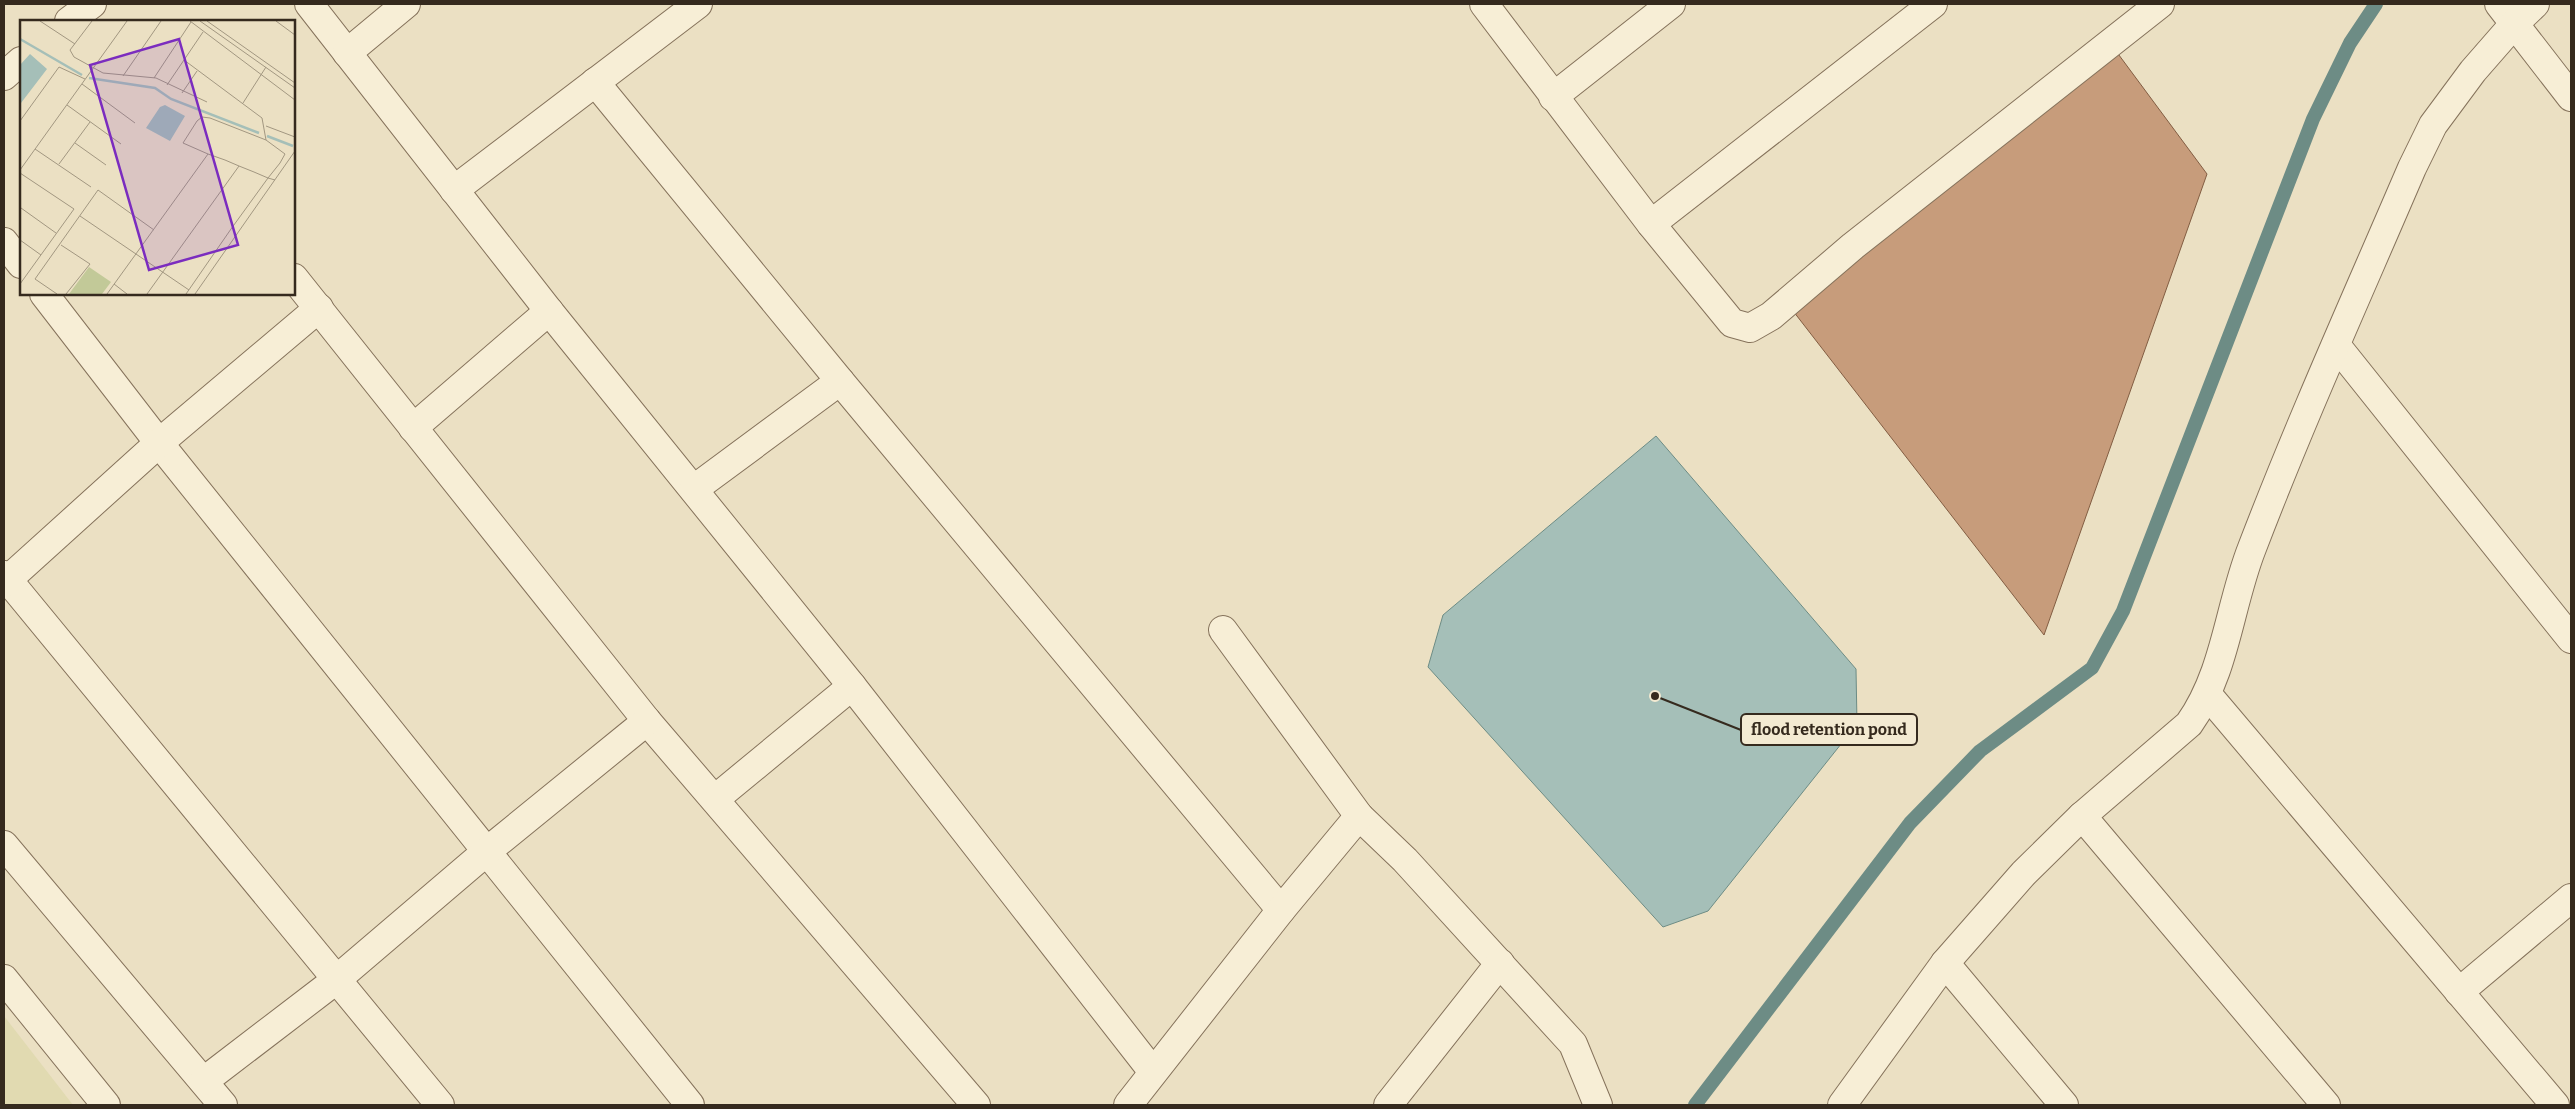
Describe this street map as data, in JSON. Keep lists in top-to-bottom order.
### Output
{
  "places": ["flood retention pond"]
}
